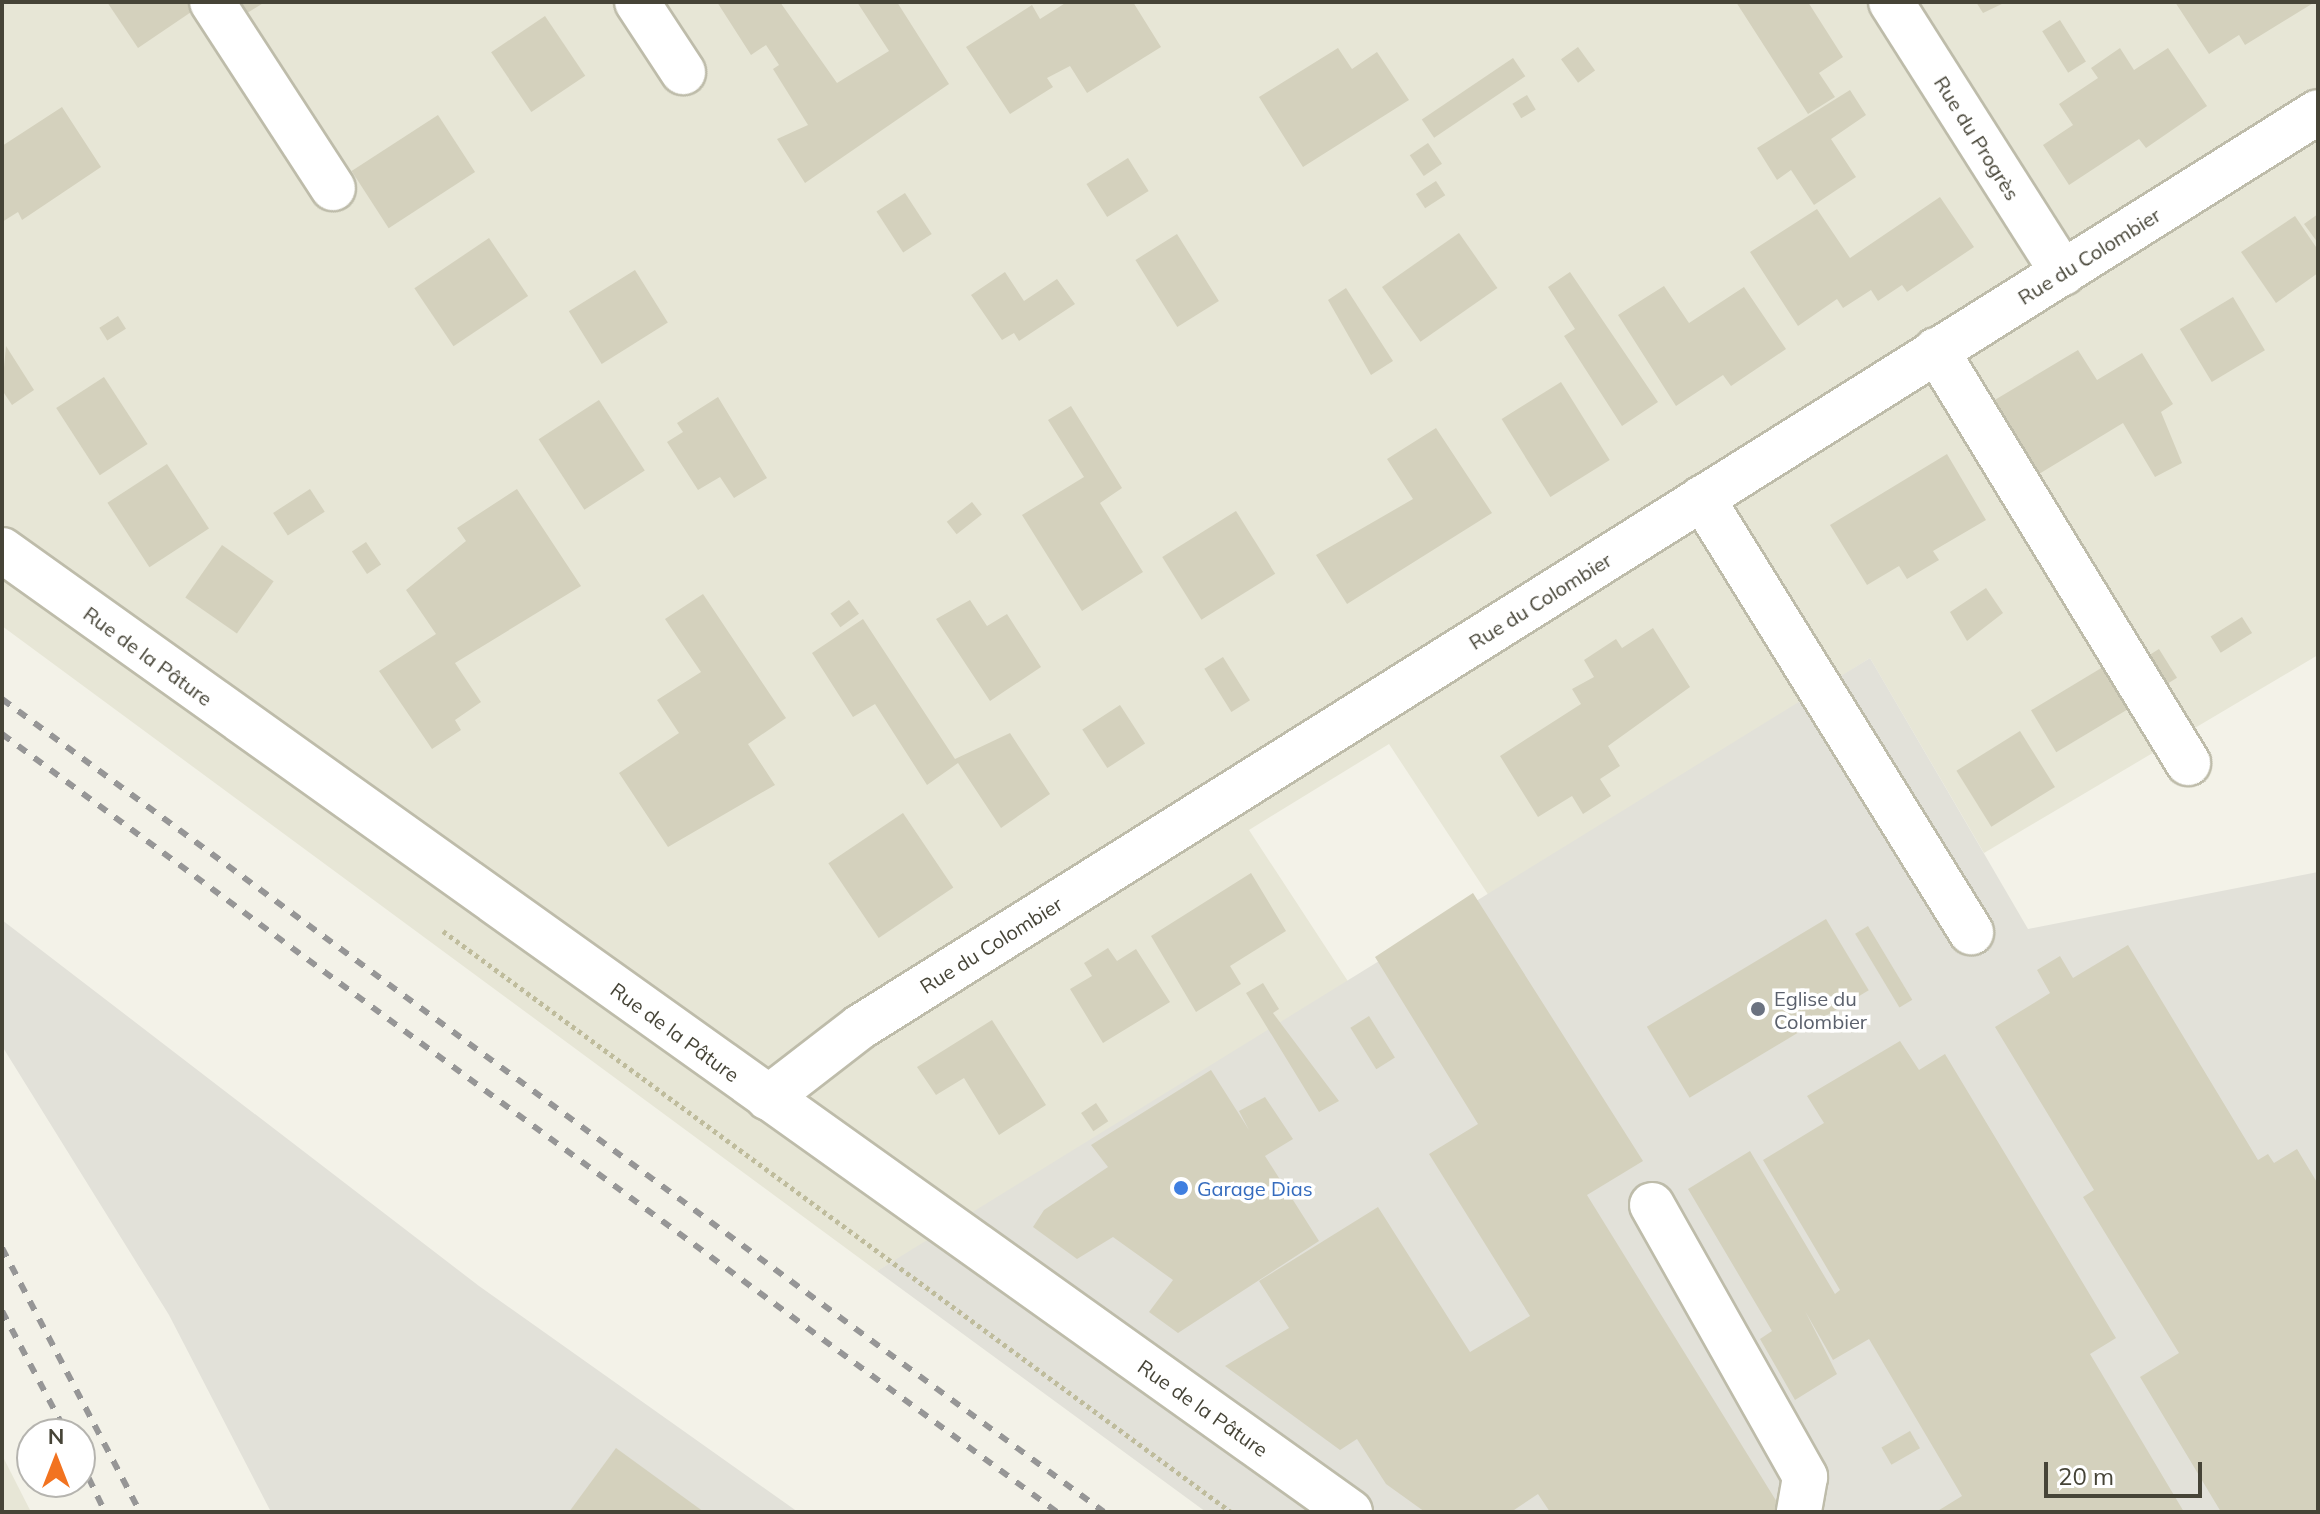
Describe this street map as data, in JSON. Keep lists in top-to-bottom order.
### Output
{
  "streets": {
    "street": ["Rue du Progrès", "Rue du Colombier", "Rue de la Pâture"]
  },
  "crossings": [
    ["Rue du Progrès", "Rue du Colombier"],
    ["Rue du Colombier", "Rue de la Pâture"]
  ],
  "places": ["Eglise du Colombier", "Garage Dias"],
  "scale_bar": "20 m",
  "north": "top"
}
